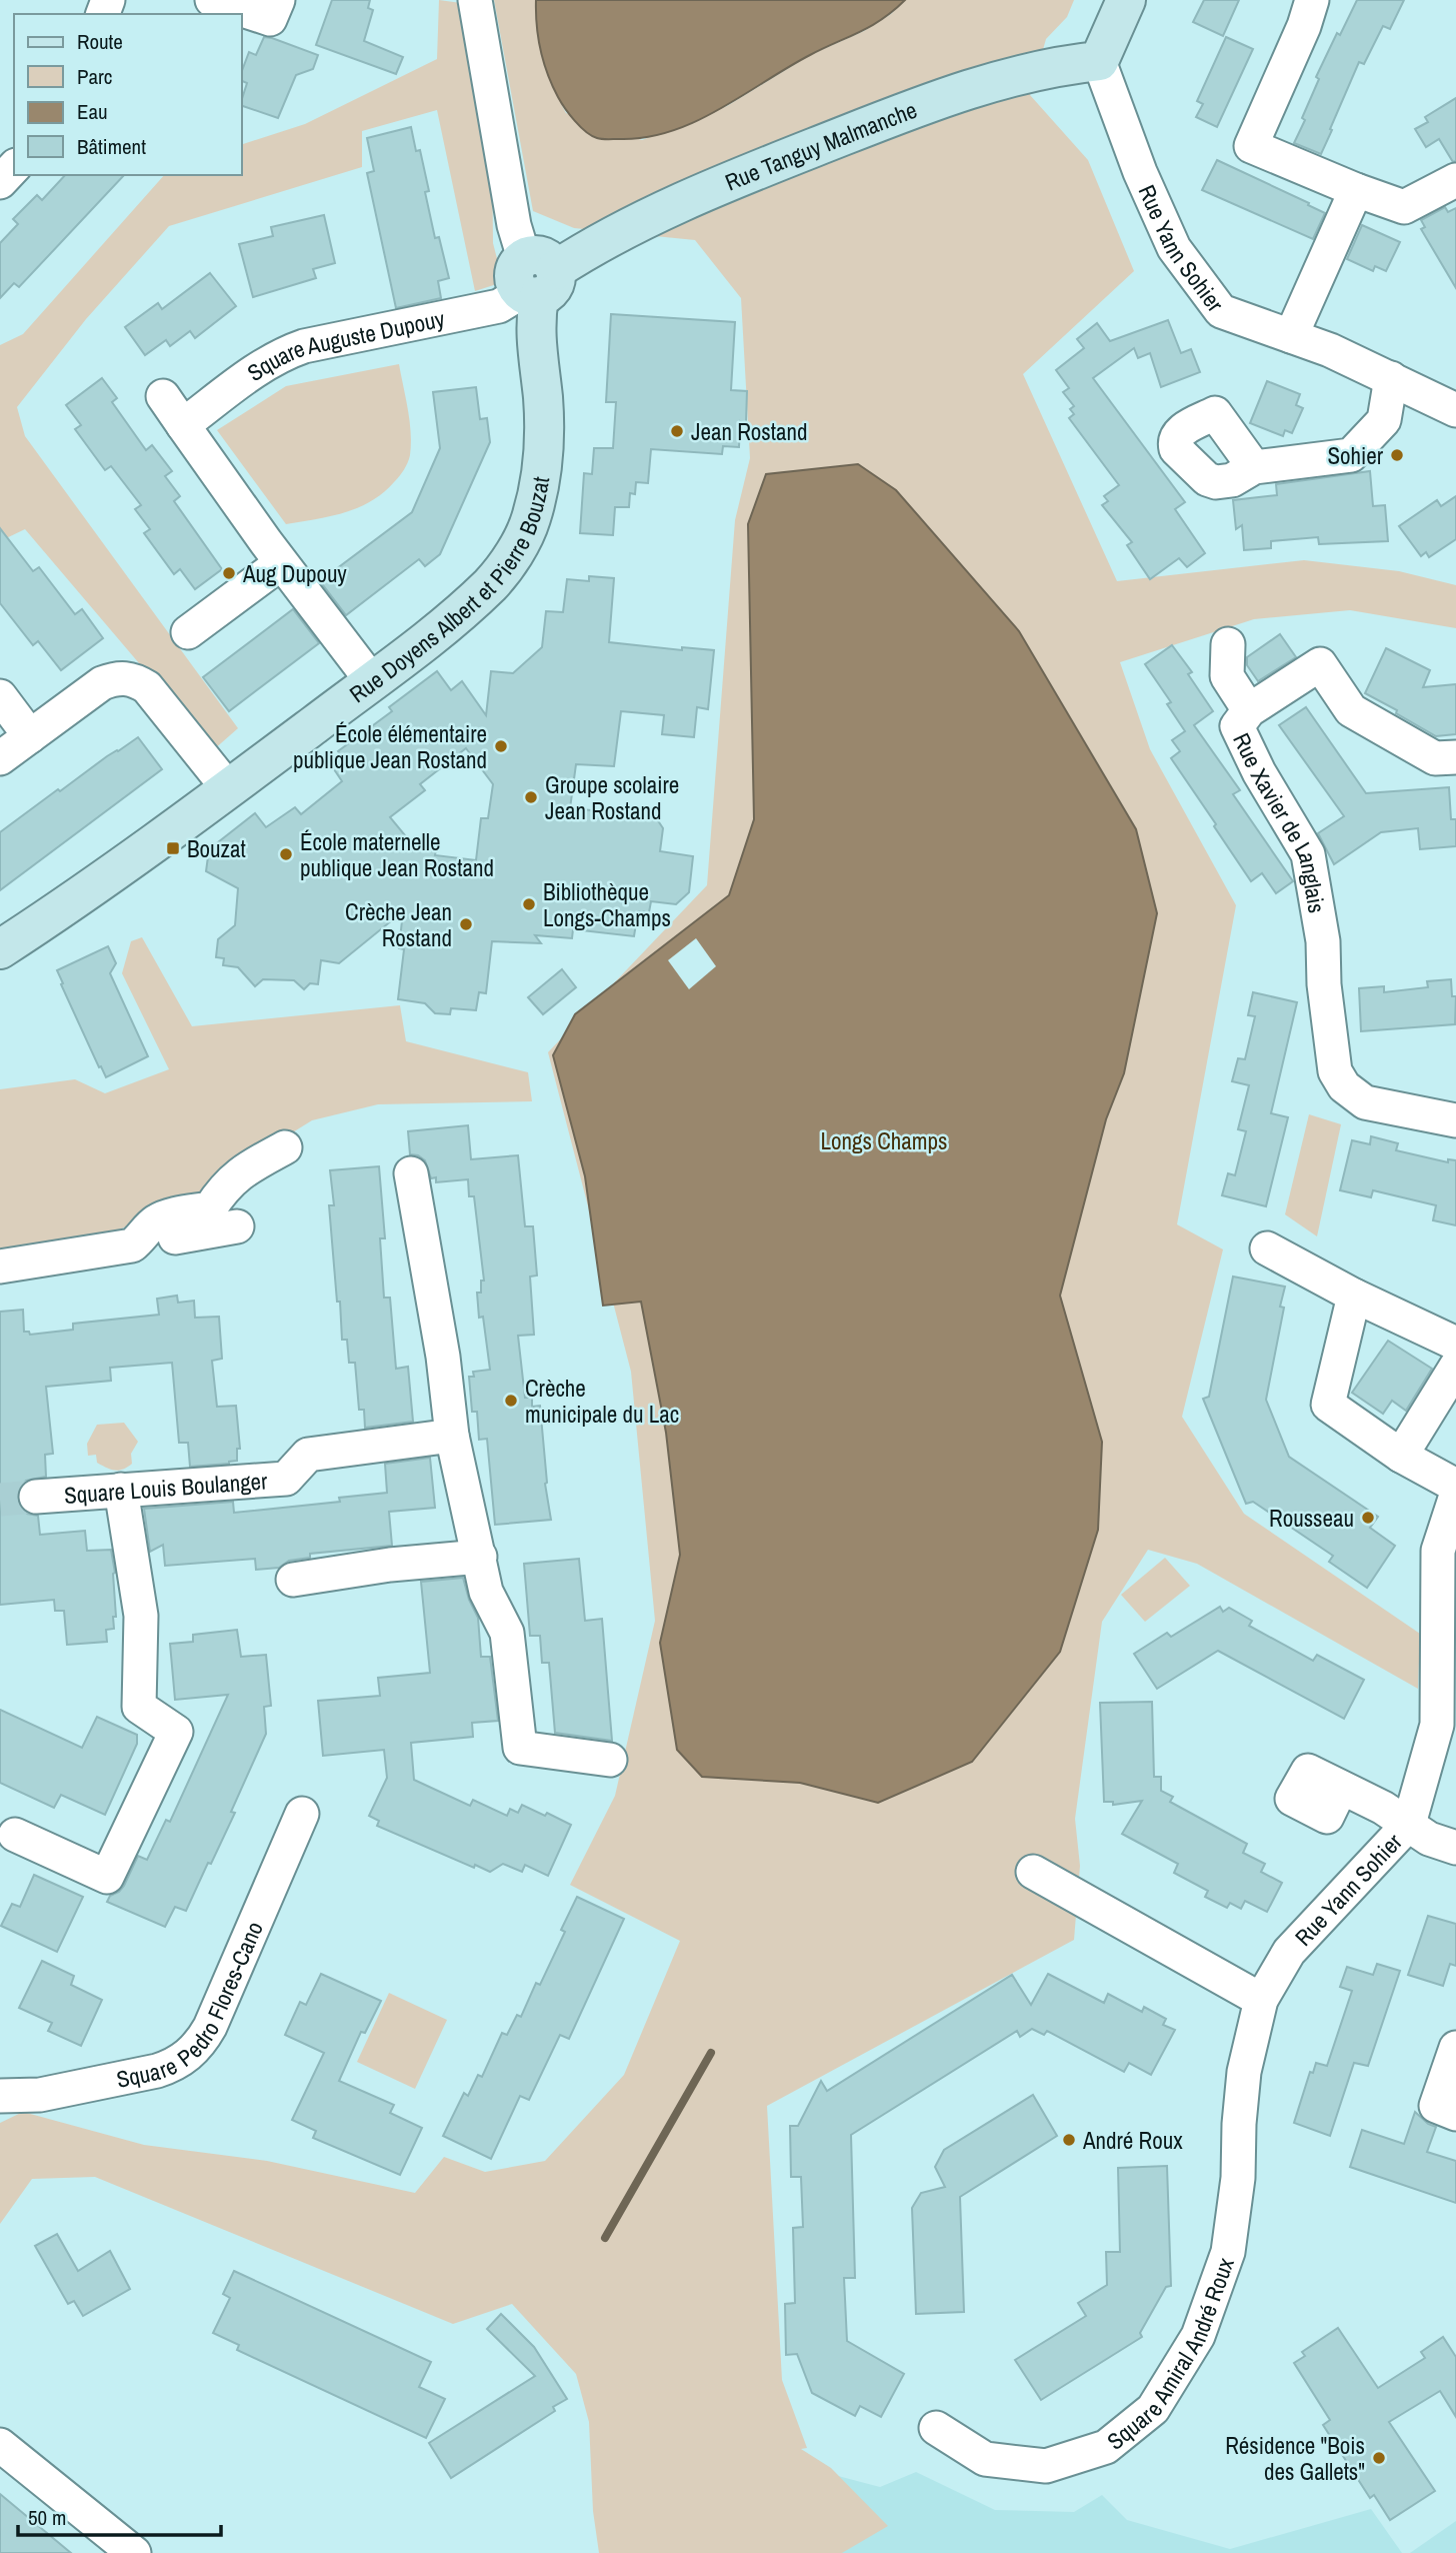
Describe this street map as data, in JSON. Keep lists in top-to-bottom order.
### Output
{
  "streets": {
    "street": [
      "Rue Tanguy Malmanche",
      "Rue Yann Sohier",
      "Square Auguste Dupouy",
      "Rue Doyens Albert et Pierre Bouzat",
      "Rue Xavier de Langlais",
      "Square Louis Boulanger",
      "Square Pedro Flores-Cano",
      "Square Amiral André Roux"
    ]
  },
  "crossings": [
    ["Rue Tanguy Malmanche", "Rue Yann Sohier"],
    ["Rue Tanguy Malmanche", "Square Auguste Dupouy"],
    ["Rue Tanguy Malmanche", "Rue Doyens Albert et Pierre Bouzat"],
    ["Rue Yann Sohier", "Square Amiral André Roux"],
    ["Square Auguste Dupouy", "Rue Doyens Albert et Pierre Bouzat"]
  ],
  "parks": ["Longs Champs"],
  "places": {
    "other": [
      "Jean Rostand",
      "Sohier",
      "Aug Dupouy",
      "École élémentaire publique Jean Rostand",
      "Groupe scolaire Jean Rostand",
      "École maternelle publique Jean Rostand",
      "Bibliothèque Longs-Champs",
      "Crèche Jean Rostand",
      "Crèche municipale du Lac",
      "Rousseau",
      "André Roux",
      "Résidence \"Bois des Gallets\""
    ],
    "transit": ["Bouzat"]
  },
  "legend": [
    "Route",
    "Parc",
    "Eau",
    "Bâtiment"
  ],
  "scale_bar": "50 m"
}
